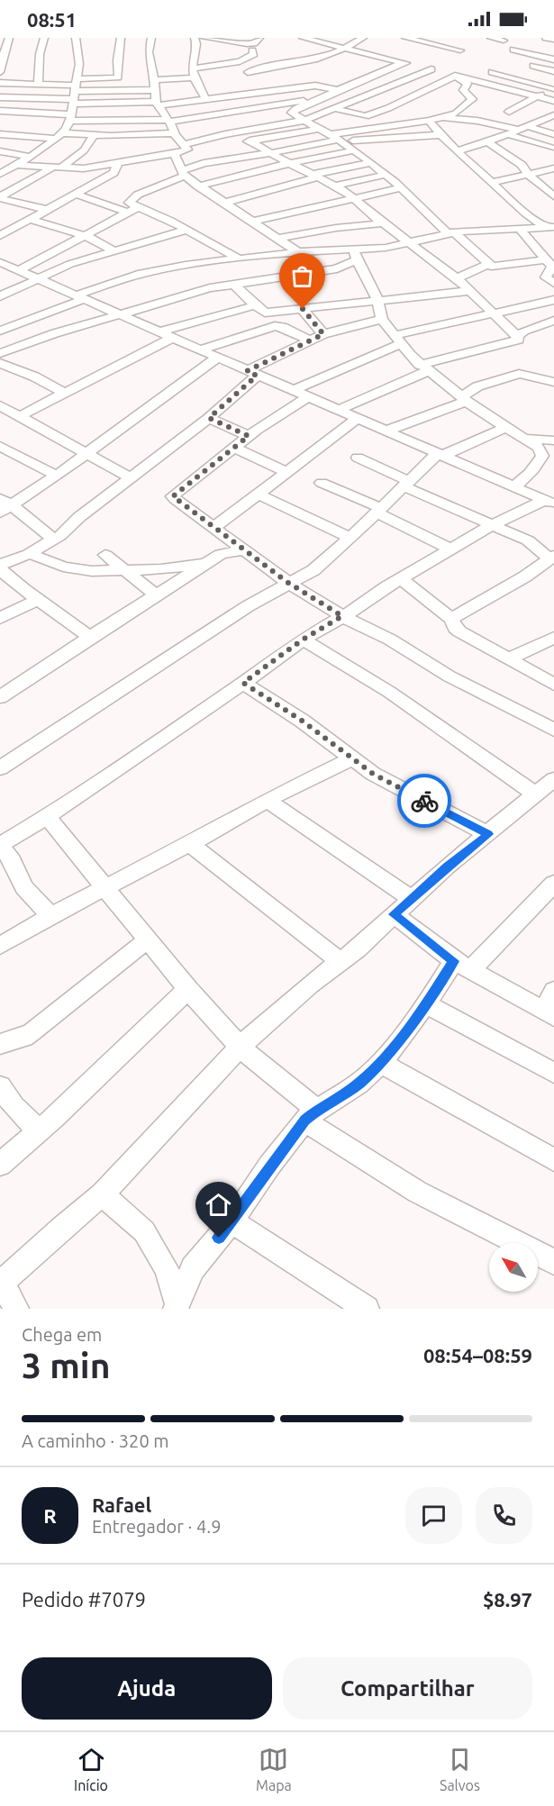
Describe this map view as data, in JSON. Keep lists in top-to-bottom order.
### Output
{
  "north": "top left",
  "page": {
    "status": "08:51",
    "heading": ["3 min", "Chega em", "08:54–08:59"],
    "panel": [
      "Rafael",
      "Entregador · 4.9",
      "Pedido #7079",
      "$8.97"
    ],
    "bar": "A caminho · 320 m",
    "round": "R",
    "buttons": ["Ajuda", "Compartilhar"],
    "tabs": ["Início", "Mapa", "Salvos"]
  }
}
